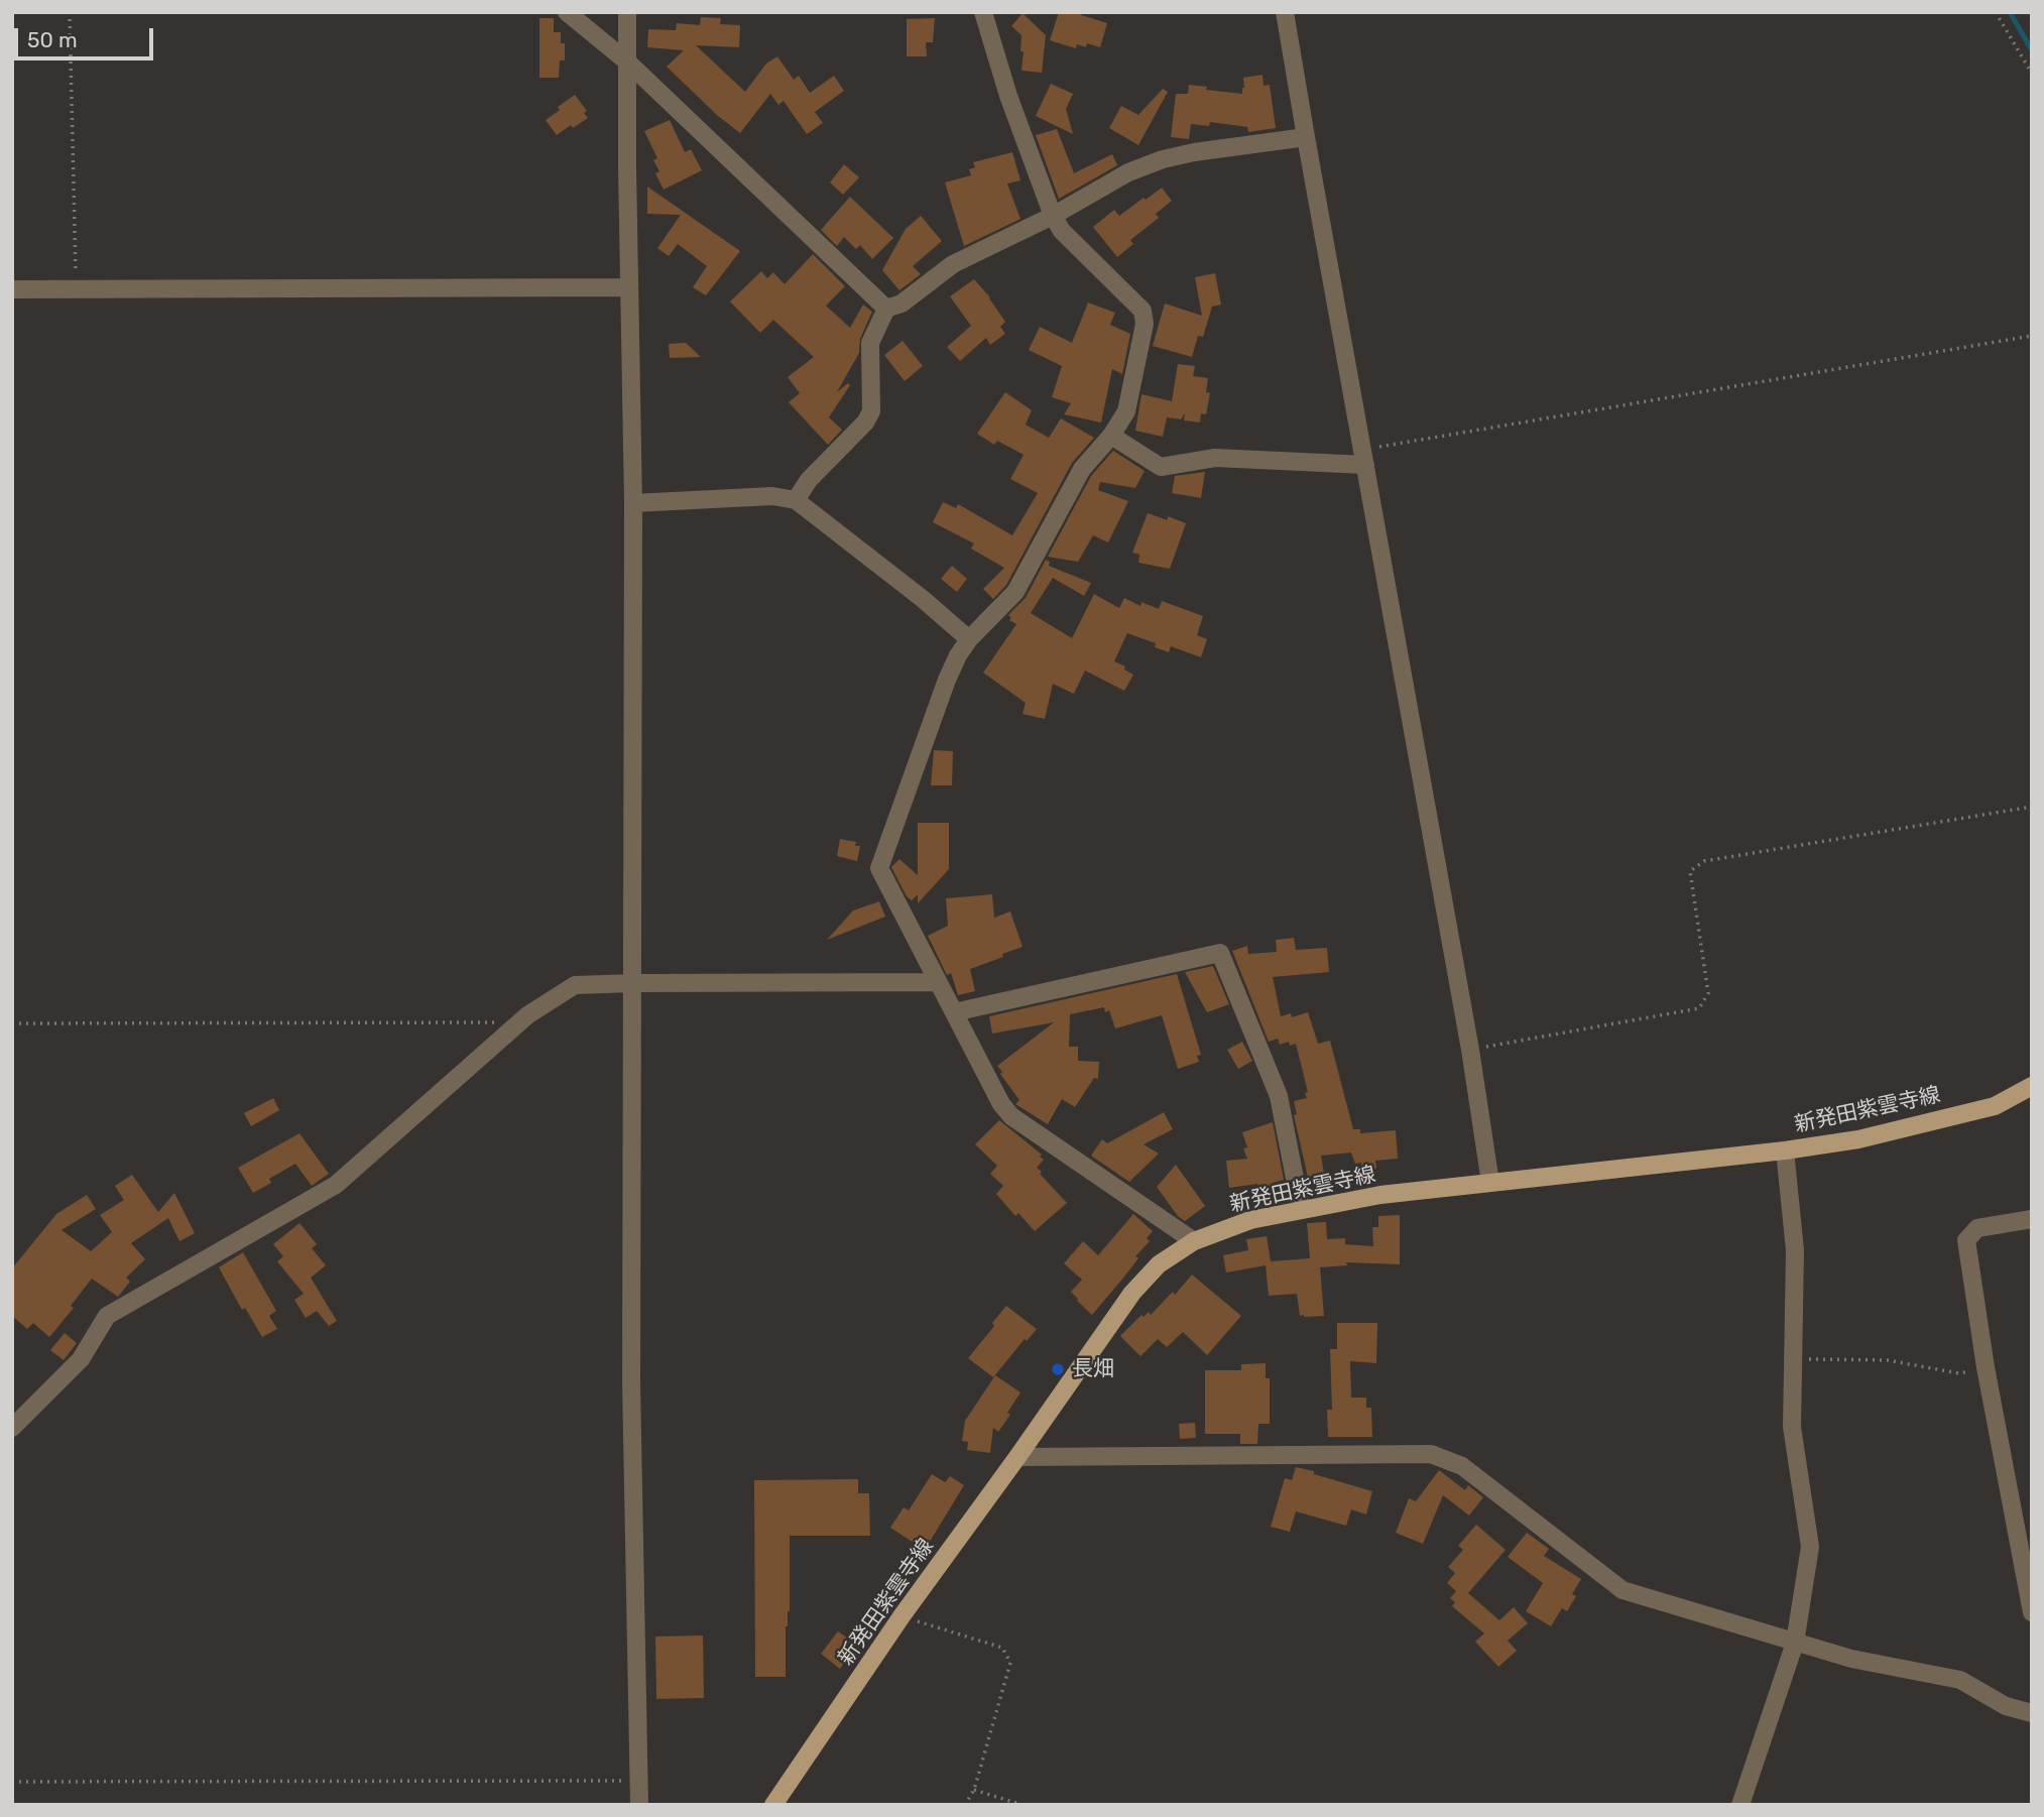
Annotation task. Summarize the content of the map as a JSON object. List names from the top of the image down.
{
  "streets": {
    "main road": ["新発田紫雲寺線"]
  },
  "places": ["長畑"],
  "scale_bar": "50 m"
}
